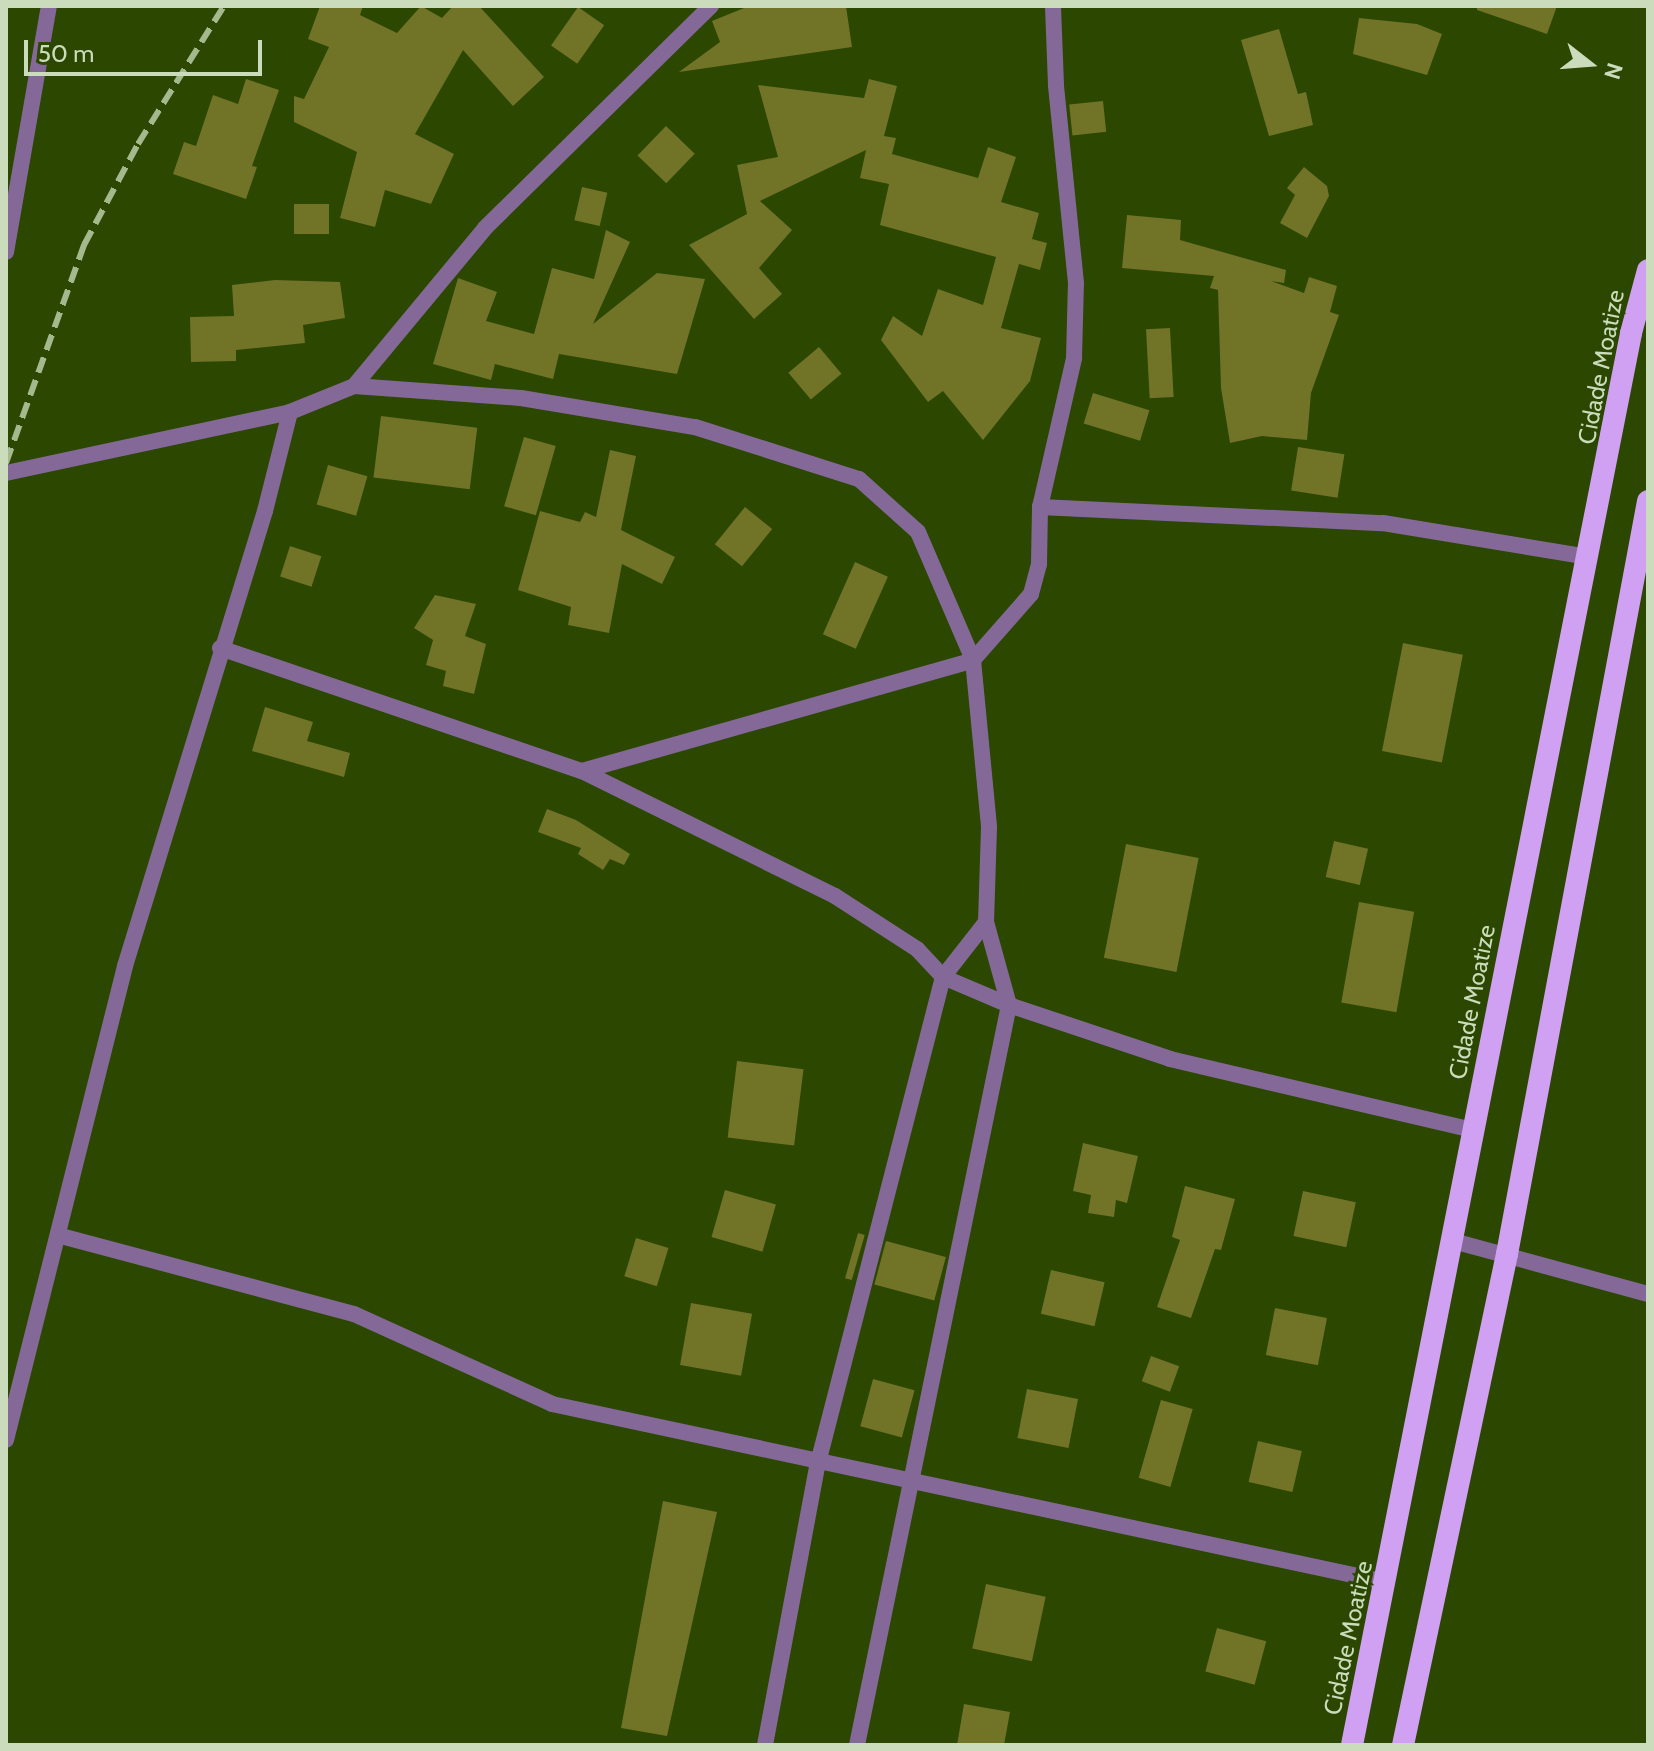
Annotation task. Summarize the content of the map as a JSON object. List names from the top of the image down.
{
  "streets": {
    "highway": ["Cidade Moatize"]
  },
  "scale_bar": "50 m",
  "north": "right"
}
